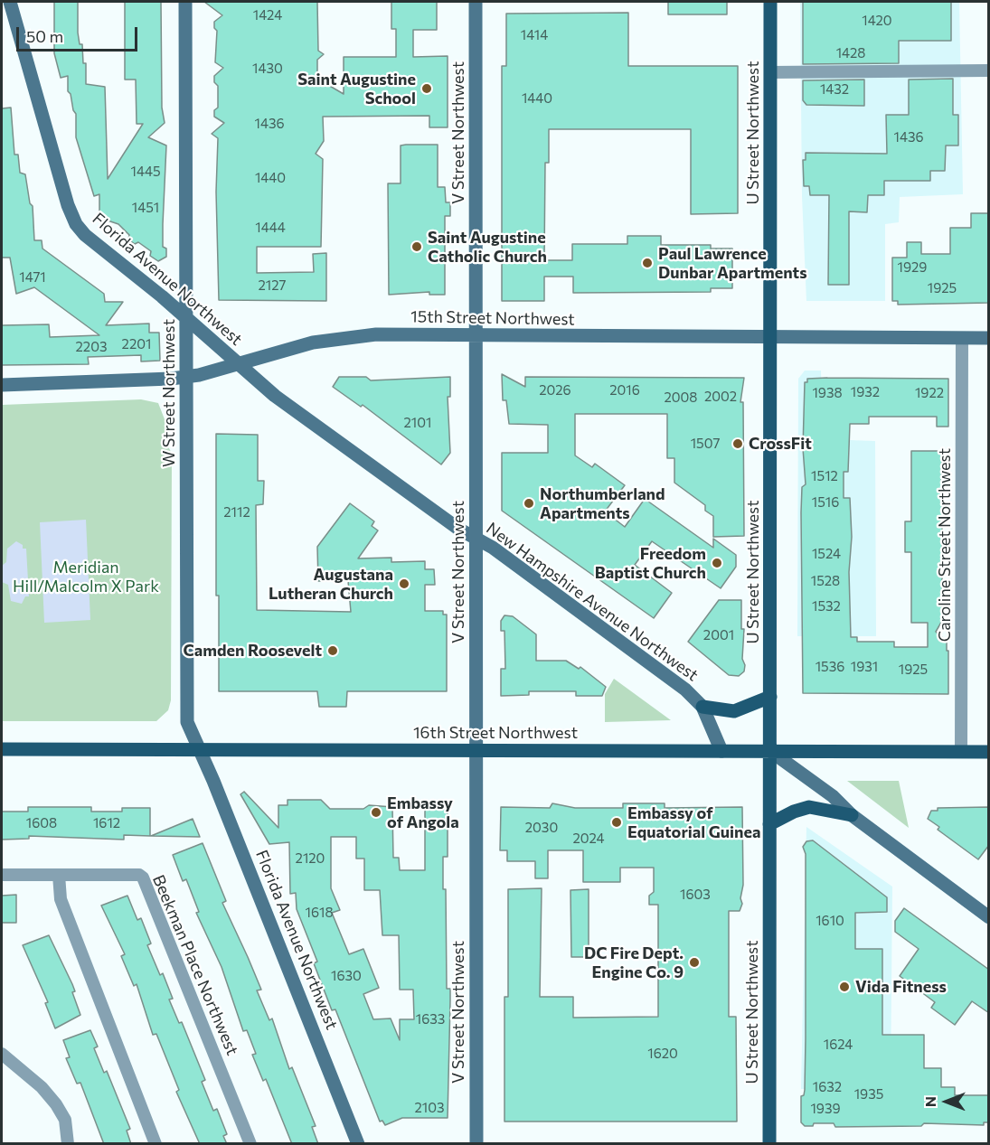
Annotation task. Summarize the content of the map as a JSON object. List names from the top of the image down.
{
  "streets": {
    "main road": ["U Street Northwest", "16th Street Northwest"],
    "street": [
      "V Street Northwest",
      "Florida Avenue Northwest",
      "15th Street Northwest",
      "W Street Northwest",
      "Caroline Street Northwest",
      "New Hampshire Avenue Northwest",
      "Beekman Place Northwest"
    ]
  },
  "crossings": [
    ["V Street Northwest", "15th Street Northwest"],
    ["V Street Northwest", "New Hampshire Avenue Northwest"],
    ["V Street Northwest", "16th Street Northwest"],
    ["U Street Northwest", "15th Street Northwest"],
    ["U Street Northwest", "16th Street Northwest"],
    ["Florida Avenue Northwest", "15th Street Northwest"],
    ["Florida Avenue Northwest", "W Street Northwest"],
    ["Florida Avenue Northwest", "New Hampshire Avenue Northwest"],
    ["Florida Avenue Northwest", "16th Street Northwest"],
    ["15th Street Northwest", "W Street Northwest"],
    ["15th Street Northwest", "Caroline Street Northwest"],
    ["15th Street Northwest", "New Hampshire Avenue Northwest"],
    ["W Street Northwest", "16th Street Northwest"],
    ["Caroline Street Northwest", "16th Street Northwest"],
    ["New Hampshire Avenue Northwest", "16th Street Northwest"]
  ],
  "parks": ["Meridian Hill/Malcolm X Park"],
  "places": [
    "Saint Augustine School",
    "Saint Augustine Catholic Church",
    "Paul Lawrence Dunbar Apartments",
    "CrossFit",
    "Northumberland Apartments",
    "Freedom Baptist Church",
    "Augustana Lutheran Church",
    "Camden Roosevelt",
    "Embassy of Angola",
    "Embassy of Equatorial Guinea",
    "DC Fire Dept. Engine Co. 9",
    "Vida Fitness"
  ],
  "house_numbers": [
    "1424",
    "1420",
    "1414",
    "1428",
    "1430",
    "1432",
    "1440",
    "1436",
    "1436",
    "1445",
    "1440",
    "1451",
    "1444",
    "1929",
    "1471",
    "2127",
    "1925",
    "2201",
    "2203",
    "2026",
    "2016",
    "1932",
    "1938",
    "1922",
    "2002",
    "2008",
    "2101",
    "1507",
    "1512",
    "1516",
    "2112",
    "1524",
    "1528",
    "1532",
    "2001",
    "1536",
    "1931",
    "1925",
    "1608",
    "1612",
    "2030",
    "2024",
    "2120",
    "1603",
    "1618",
    "1610",
    "1630",
    "1633",
    "1624",
    "1620",
    "1632",
    "1935",
    "2103",
    "1939"
  ],
  "scale_bar": "50 m",
  "north": "left"
}
